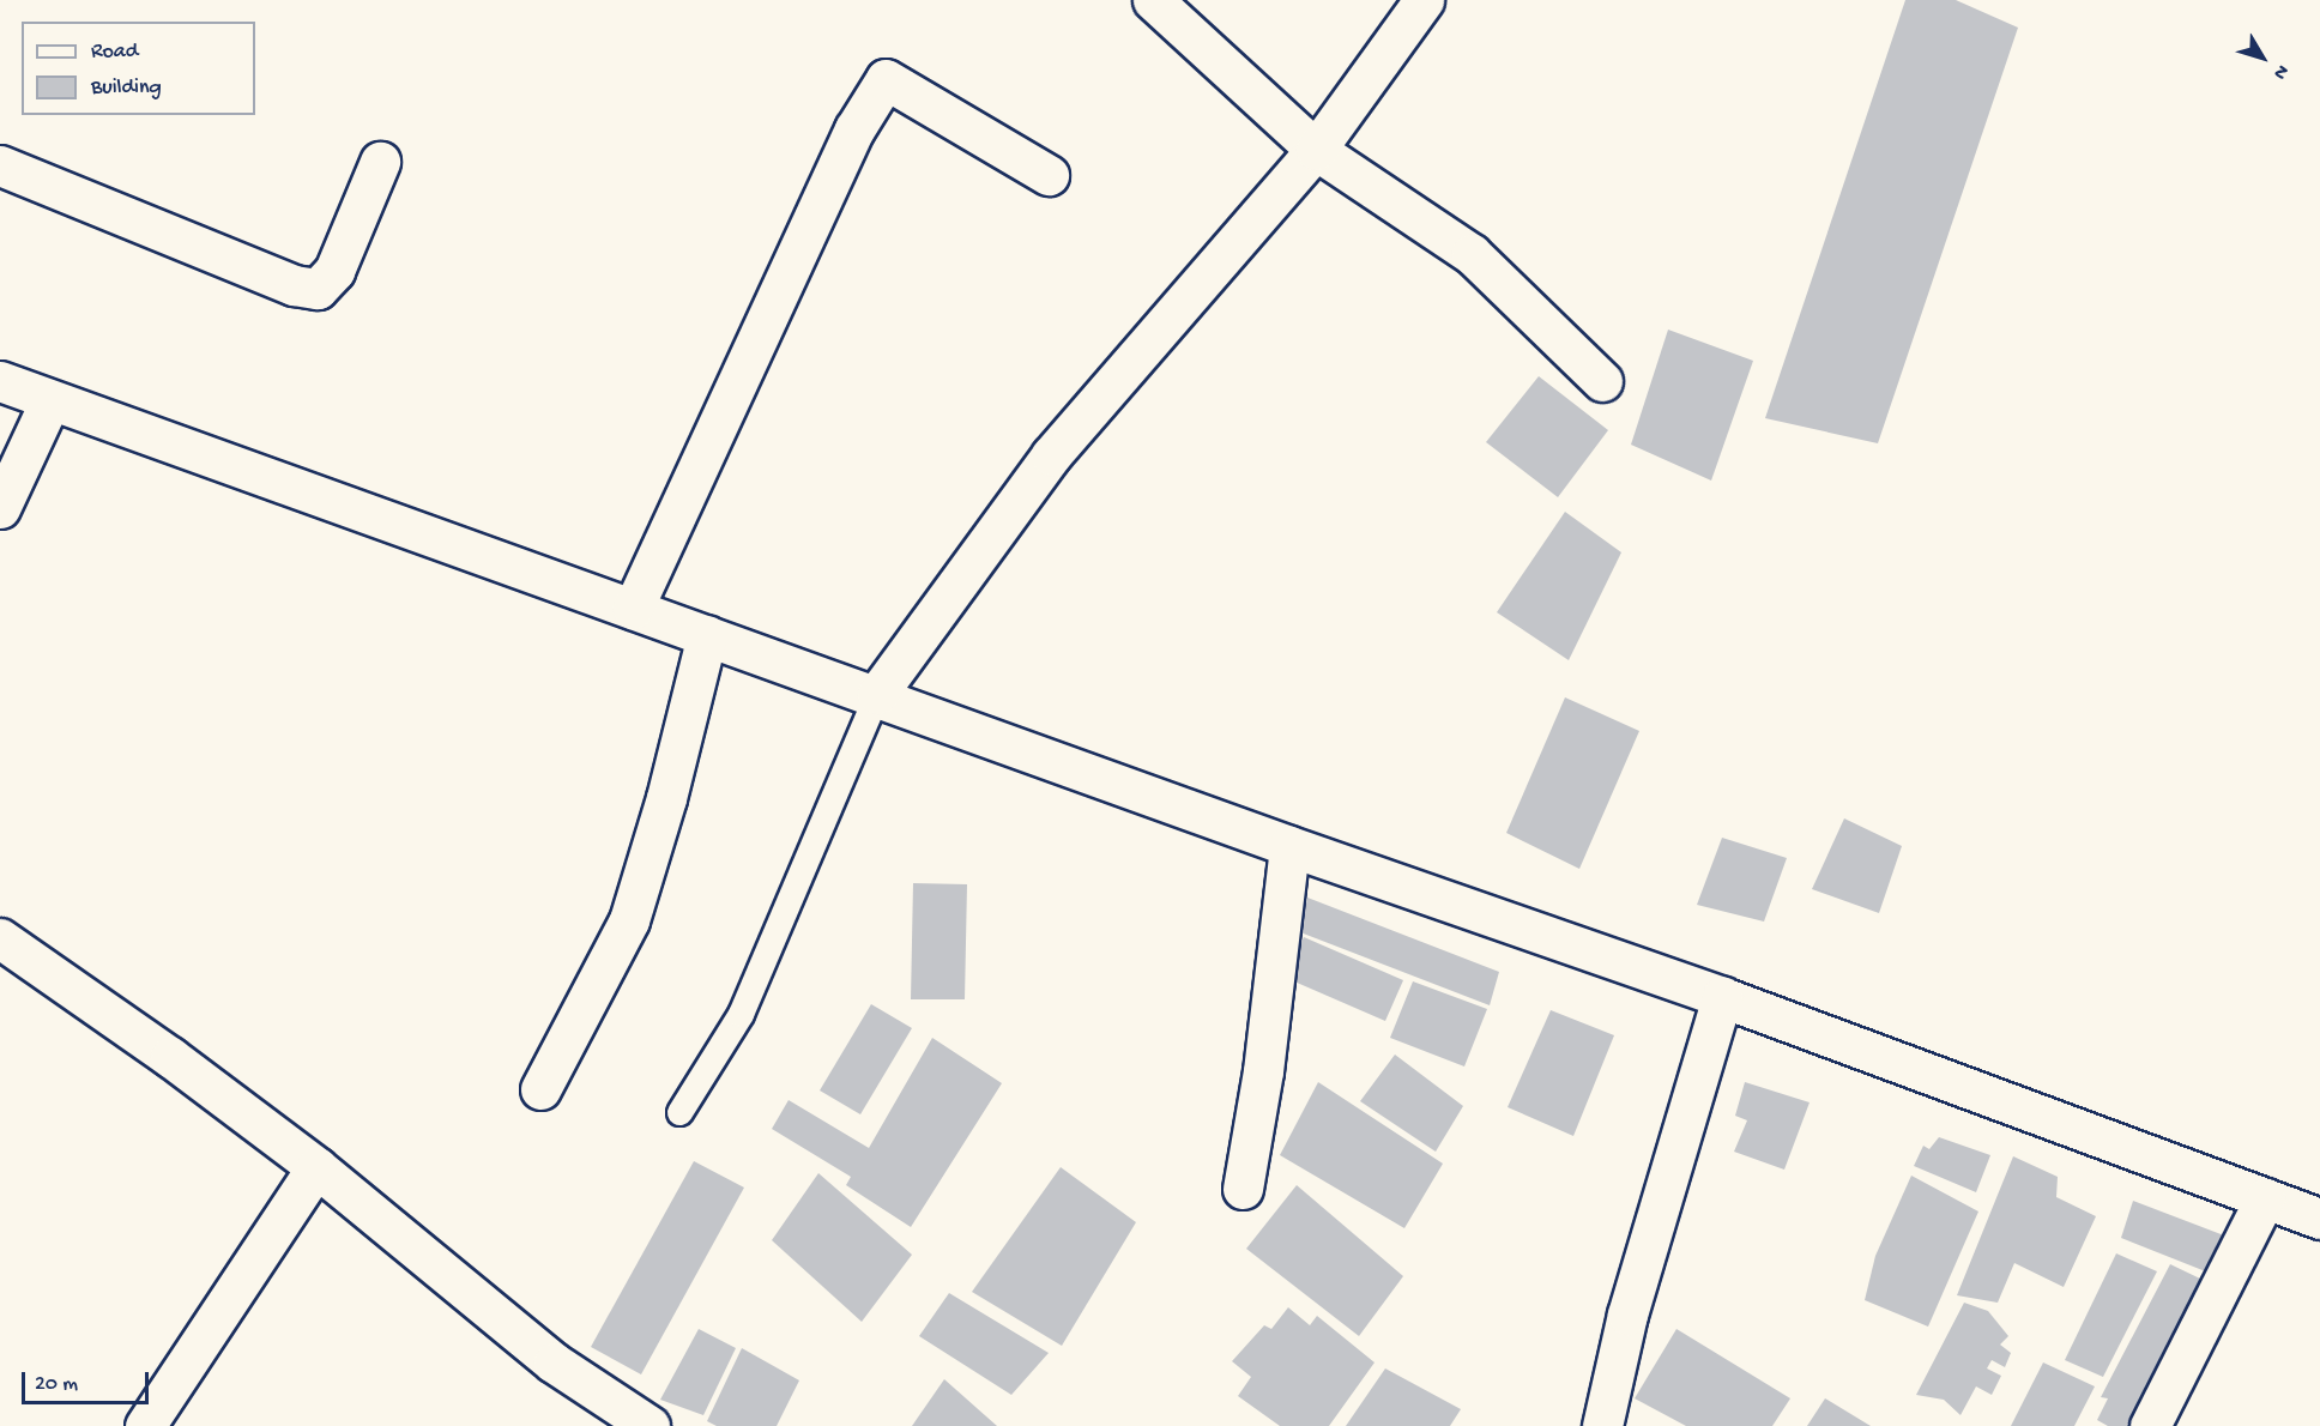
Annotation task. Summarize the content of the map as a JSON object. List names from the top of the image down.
{
  "legend": ["Road", "Building"],
  "scale_bar": "20 m",
  "north": "bottom right"
}
